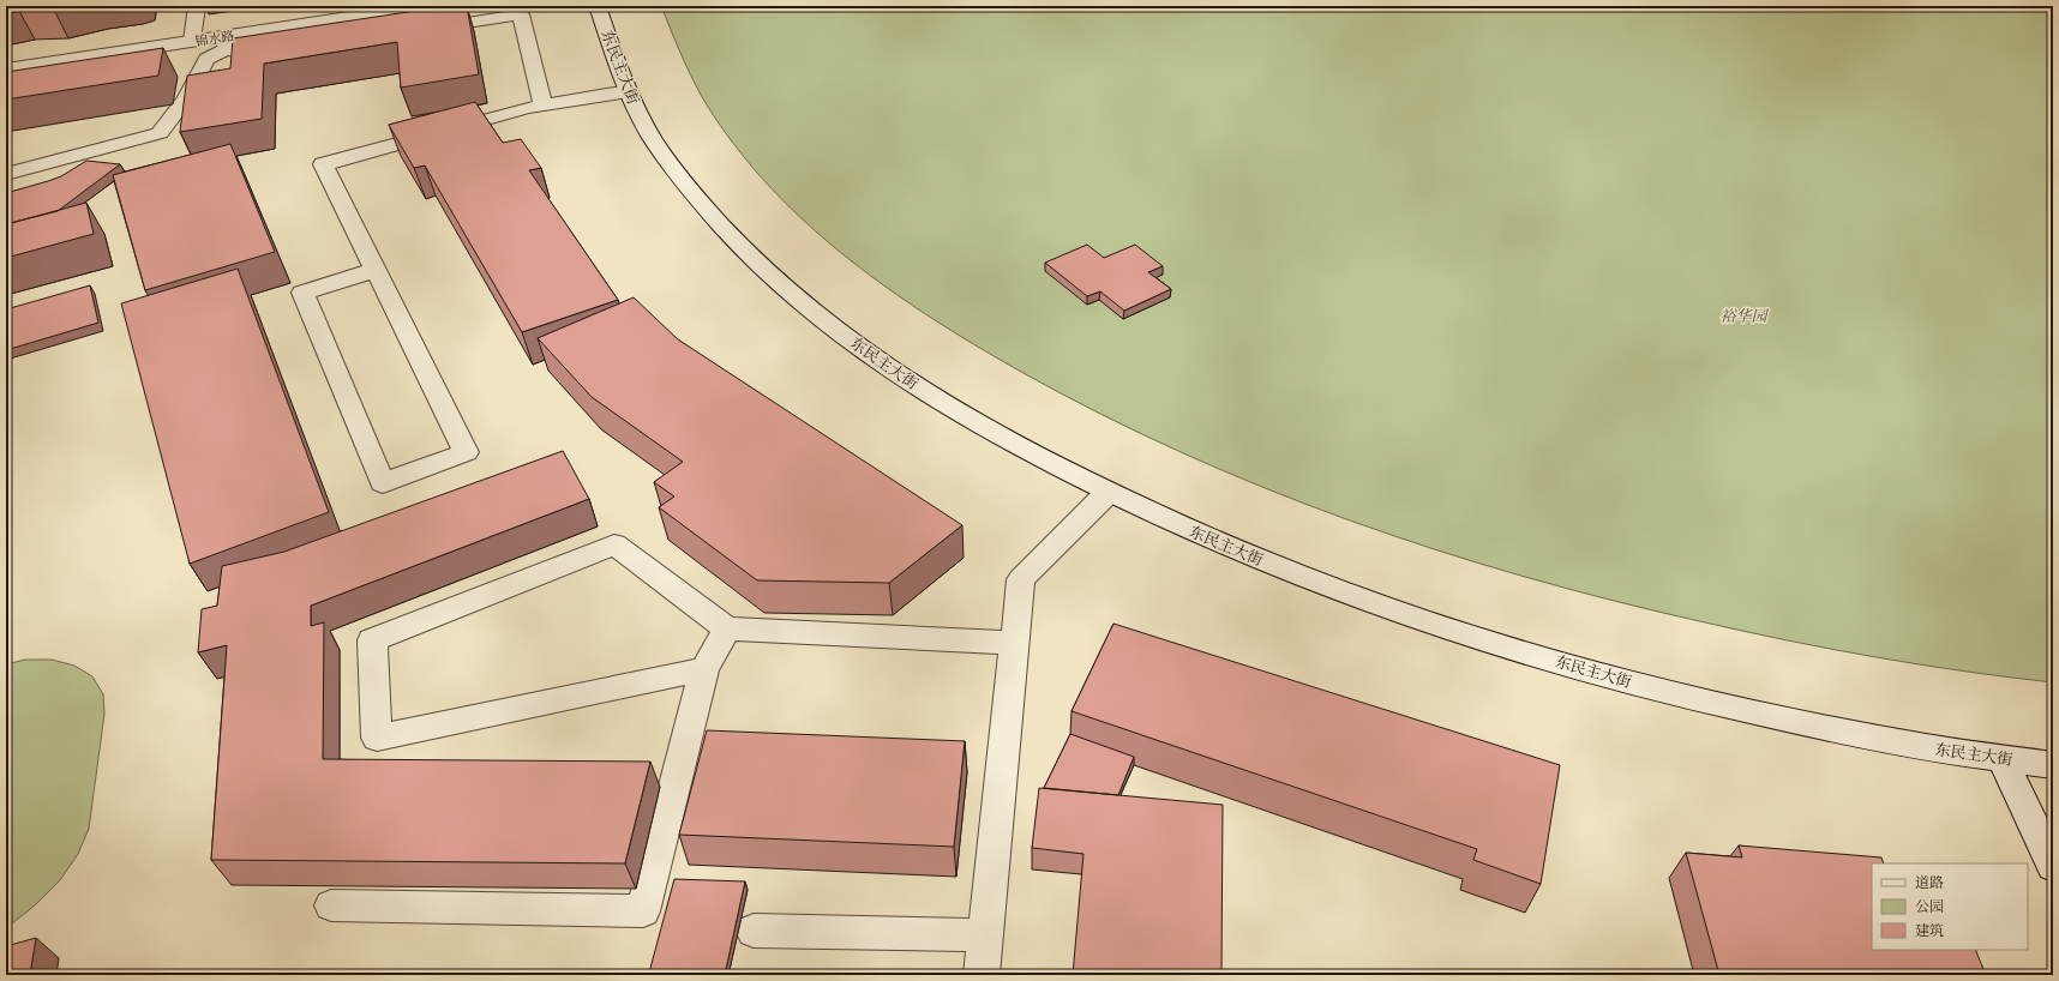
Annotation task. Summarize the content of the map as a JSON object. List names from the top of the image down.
{
  "streets": {
    "main road": ["锦水路", "东民主大街"]
  },
  "parks": ["裕华园"],
  "legend": ["道路", "公园", "建筑"]
}
